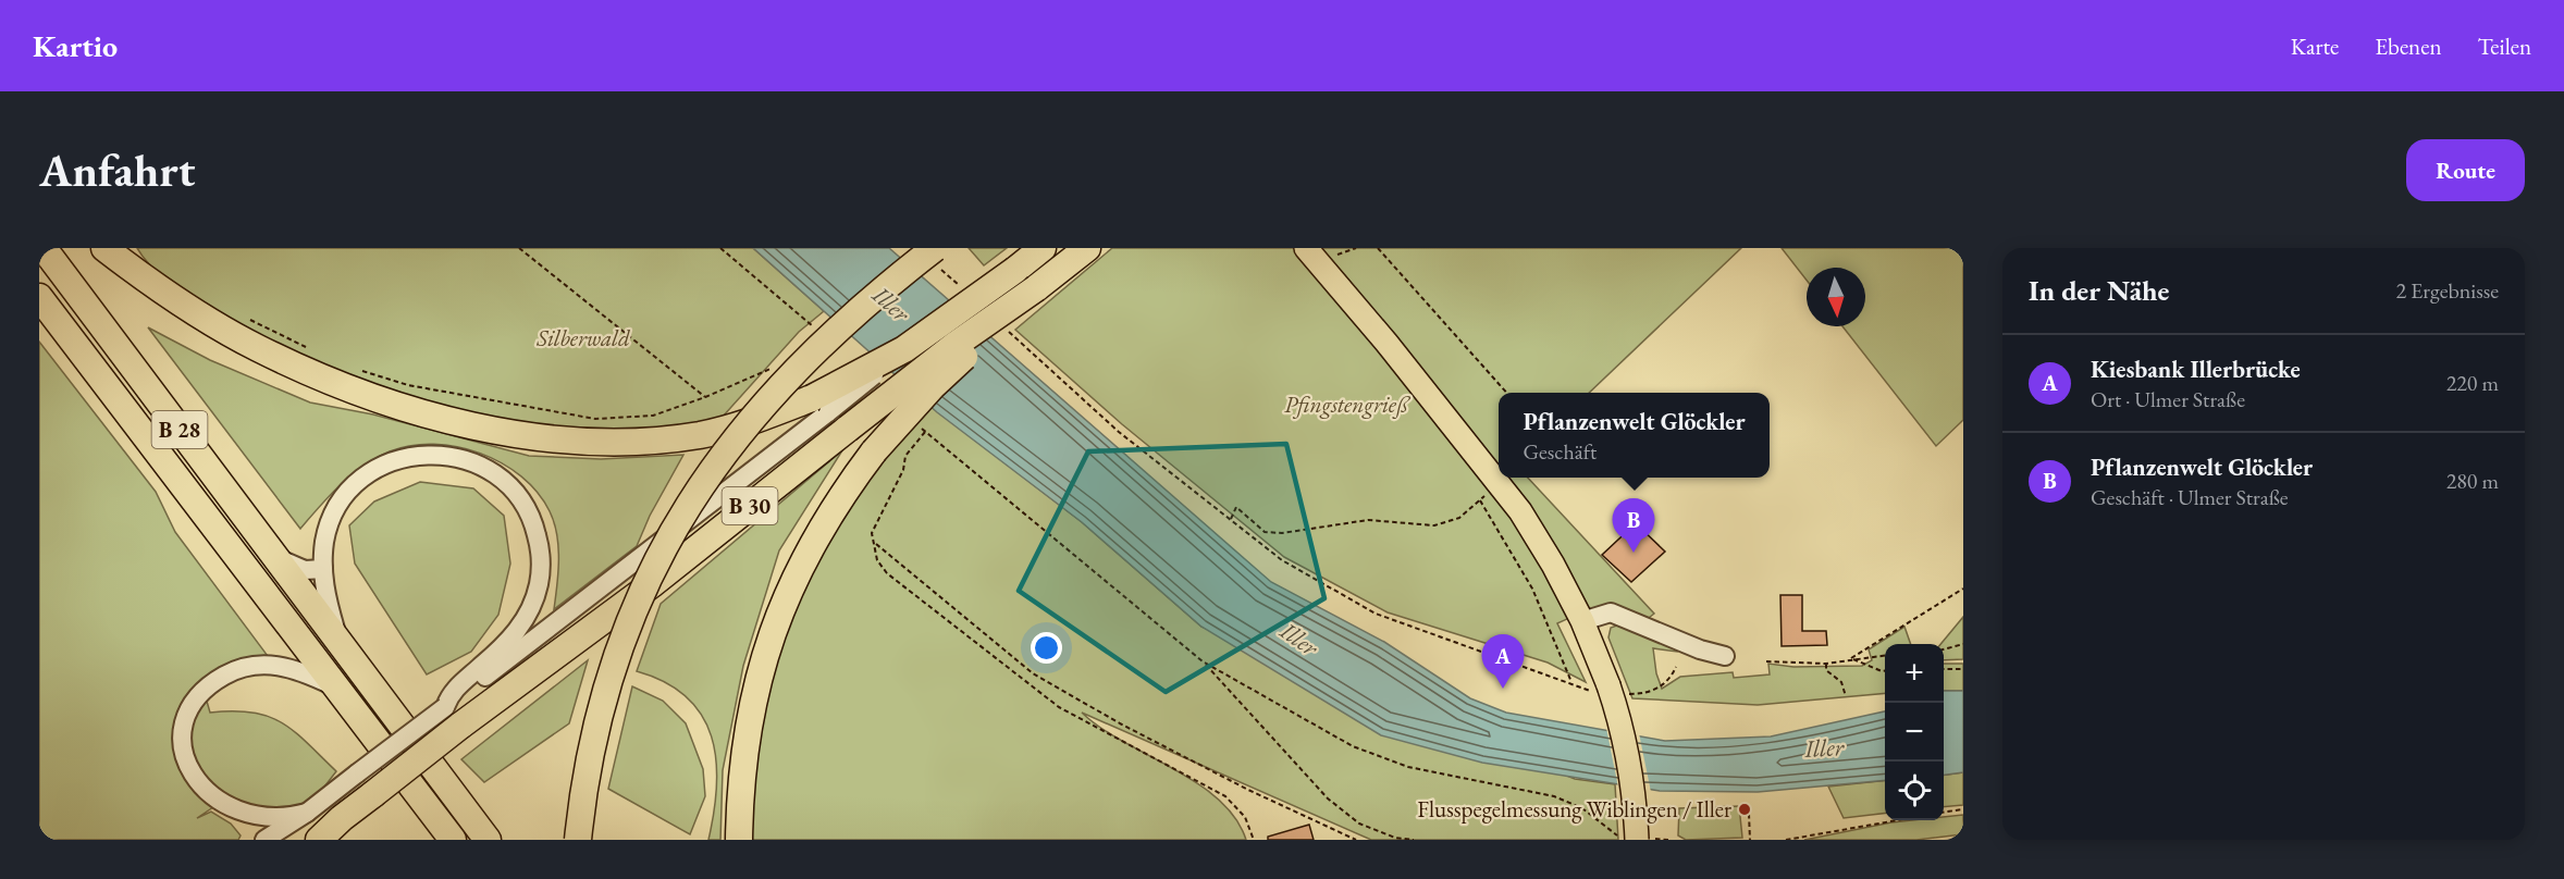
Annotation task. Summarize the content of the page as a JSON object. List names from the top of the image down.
{
  "streets": {
    "highway": ["B 28", "B 30"]
  },
  "water": ["Iller"],
  "parks": ["Silberwald", "Pfingstengrieß"],
  "places": ["Flusspegelmessung Wiblingen / Iller"],
  "north": "bottom",
  "page": {
    "header": "Kartio",
    "nav": ["Karte", "Ebenen", "Teilen"],
    "buttons": "Route",
    "title": "Anfahrt",
    "heading": ["In der Nähe", "2 Ergebnisse"],
    "list": [
      {
        "mark": "A",
        "name": "Kiesbank Illerbrücke",
        "note": "Ort · Ulmer Straße",
        "value": "220 m"
      },
      {
        "mark": "B",
        "name": "Pflanzenwelt Glöckler",
        "note": "Geschäft · Ulmer Straße",
        "value": "280 m"
      }
    ],
    "popup": ["Pflanzenwelt Glöckler", "Geschäft"],
    "pins": ["B", "A"],
    "map_buttons": ["+", "−"]
  }
}
